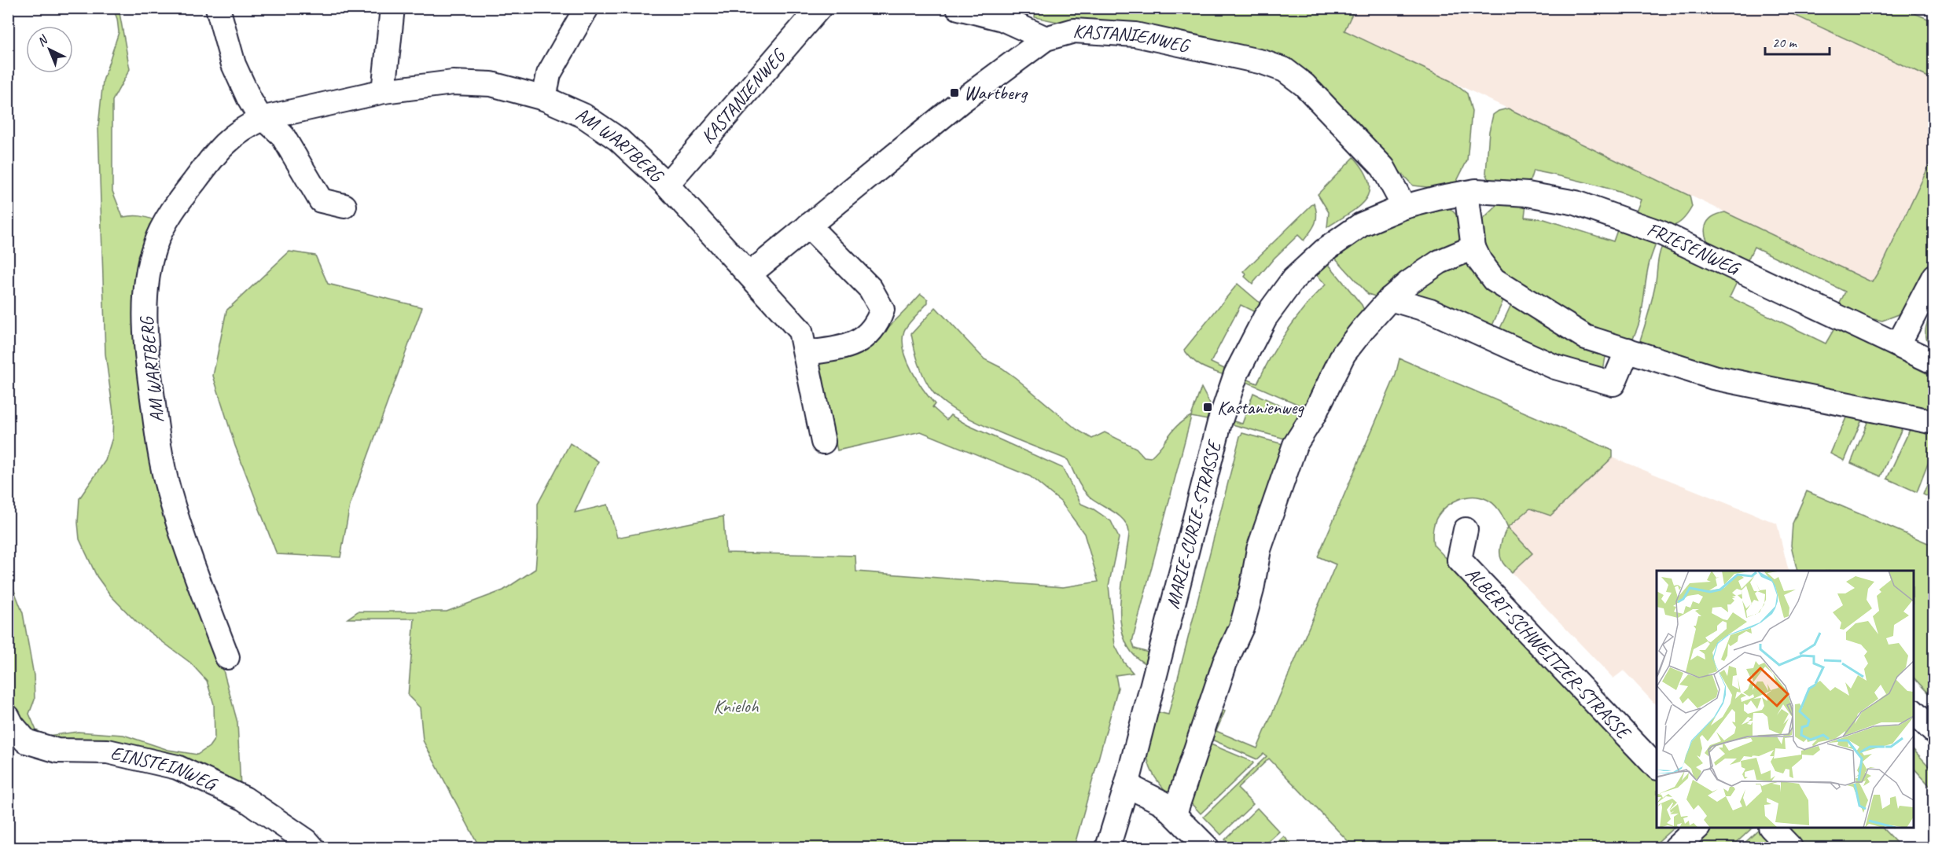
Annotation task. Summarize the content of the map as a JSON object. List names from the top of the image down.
{
  "streets": {
    "street": [
      "KASTANIENWEG",
      "AM WARTBERG",
      "FRIESENWEG",
      "MARIE-CURIE-STRASSE",
      "ALBERT-SCHWEITZER-STRASSE",
      "EINSTEINWEG"
    ]
  },
  "crossings": [
    ["KASTANIENWEG", "AM WARTBERG"],
    ["KASTANIENWEG", "MARIE-CURIE-STRASSE"],
    ["FRIESENWEG", "MARIE-CURIE-STRASSE"]
  ],
  "parks": ["Knieloh"],
  "places": {
    "transit": ["Wartberg", "Kastanienweg"]
  },
  "scale_bar": "20 m",
  "north": "top left"
}
